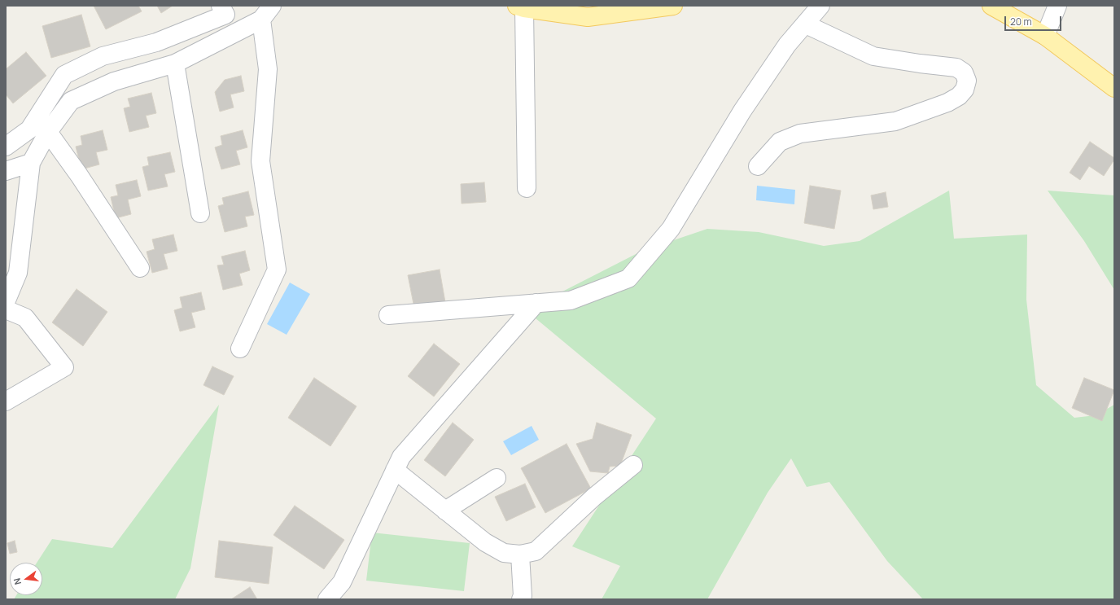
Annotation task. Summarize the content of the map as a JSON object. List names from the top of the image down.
{
  "scale_bar": "20 m",
  "north": "left"
}
